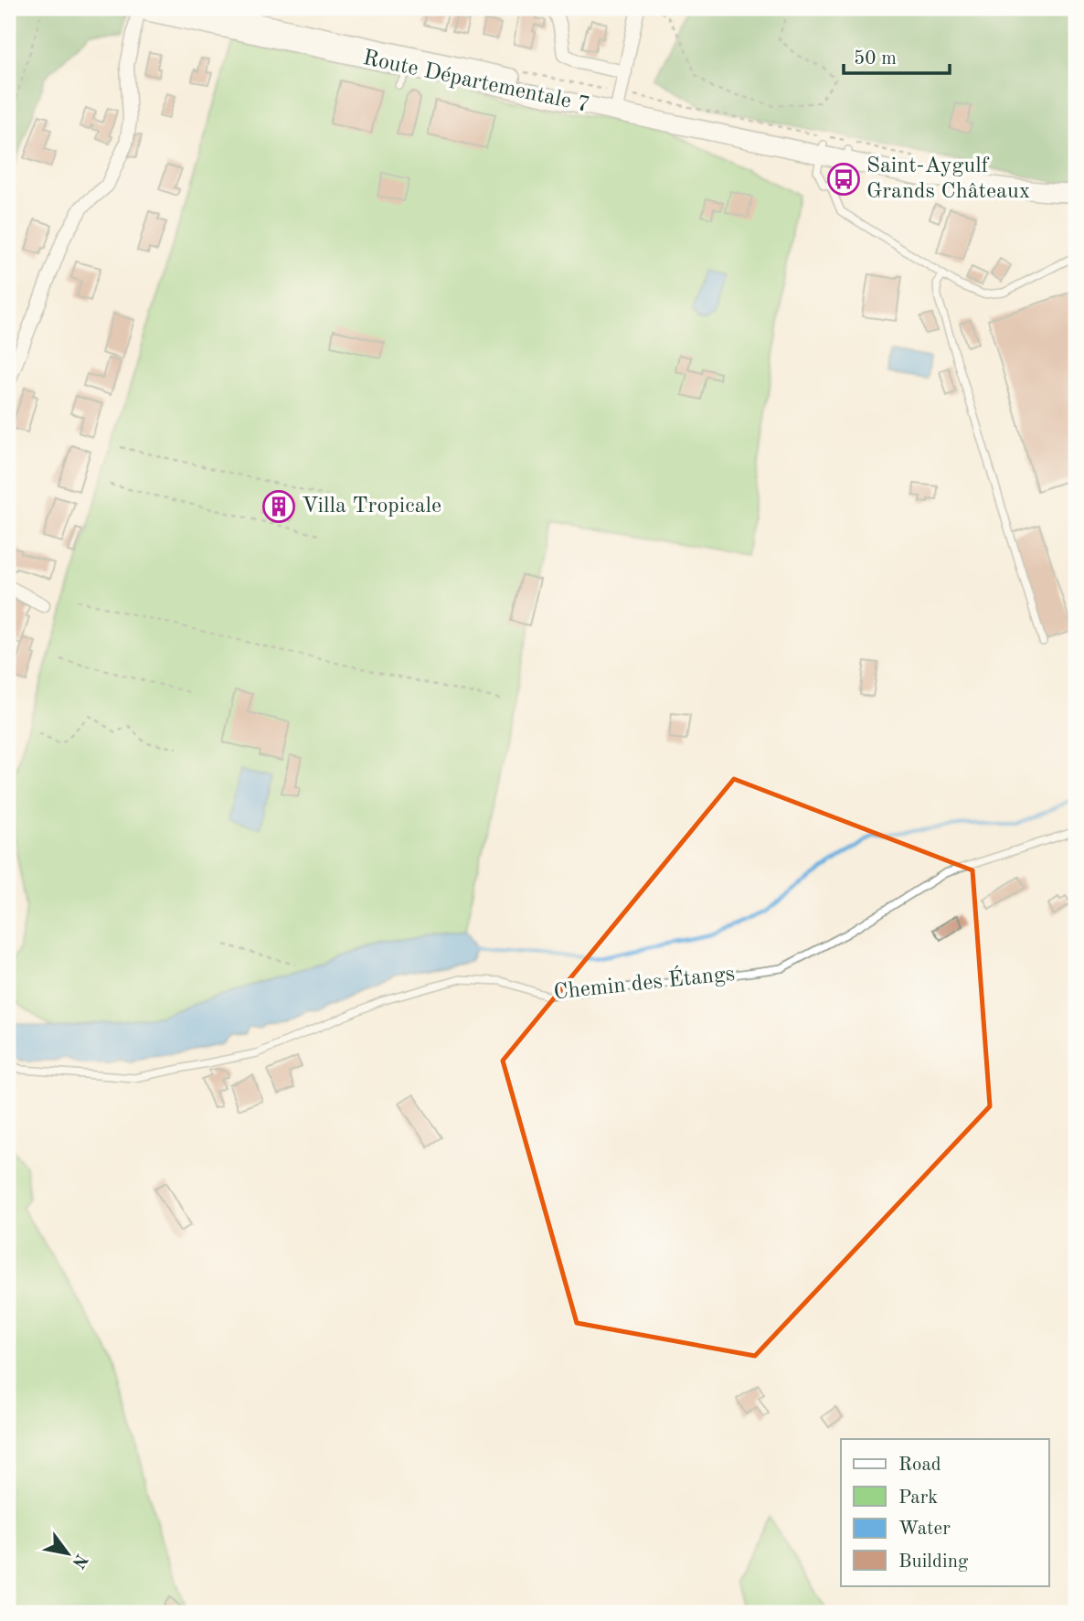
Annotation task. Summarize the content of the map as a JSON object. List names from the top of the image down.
{
  "streets": {
    "main road": ["Route Départementale 7"],
    "lane": ["Chemin des Étangs"]
  },
  "places": {
    "bus stop": ["Saint-Aygulf Grands Châteaux"],
    "building": ["Villa Tropicale"]
  },
  "legend": [
    "Road",
    "Park",
    "Water",
    "Building"
  ],
  "scale_bar": "50 m",
  "north": "bottom right"
}
